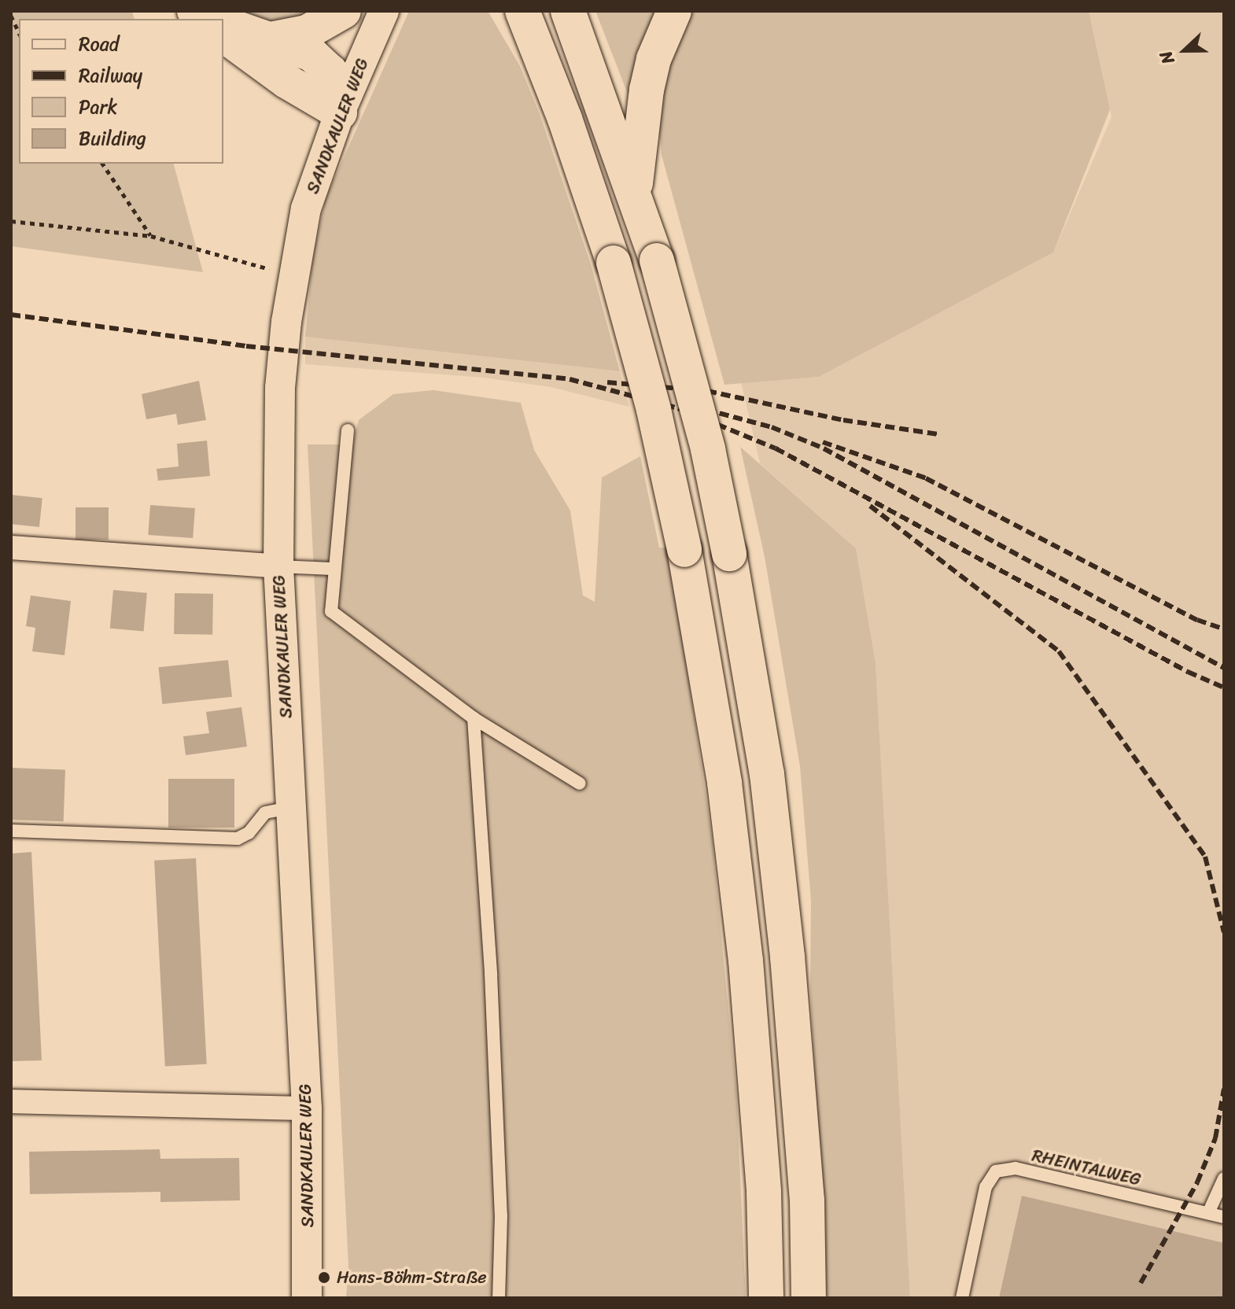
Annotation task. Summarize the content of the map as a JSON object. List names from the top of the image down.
{
  "streets": {
    "street": ["SANDKAULER WEG"],
    "lane": ["RHEINTALWEG"]
  },
  "places": ["Hans-Böhm-Straße"],
  "legend": [
    "Road",
    "Railway",
    "Park",
    "Building"
  ],
  "north": "left"
}
